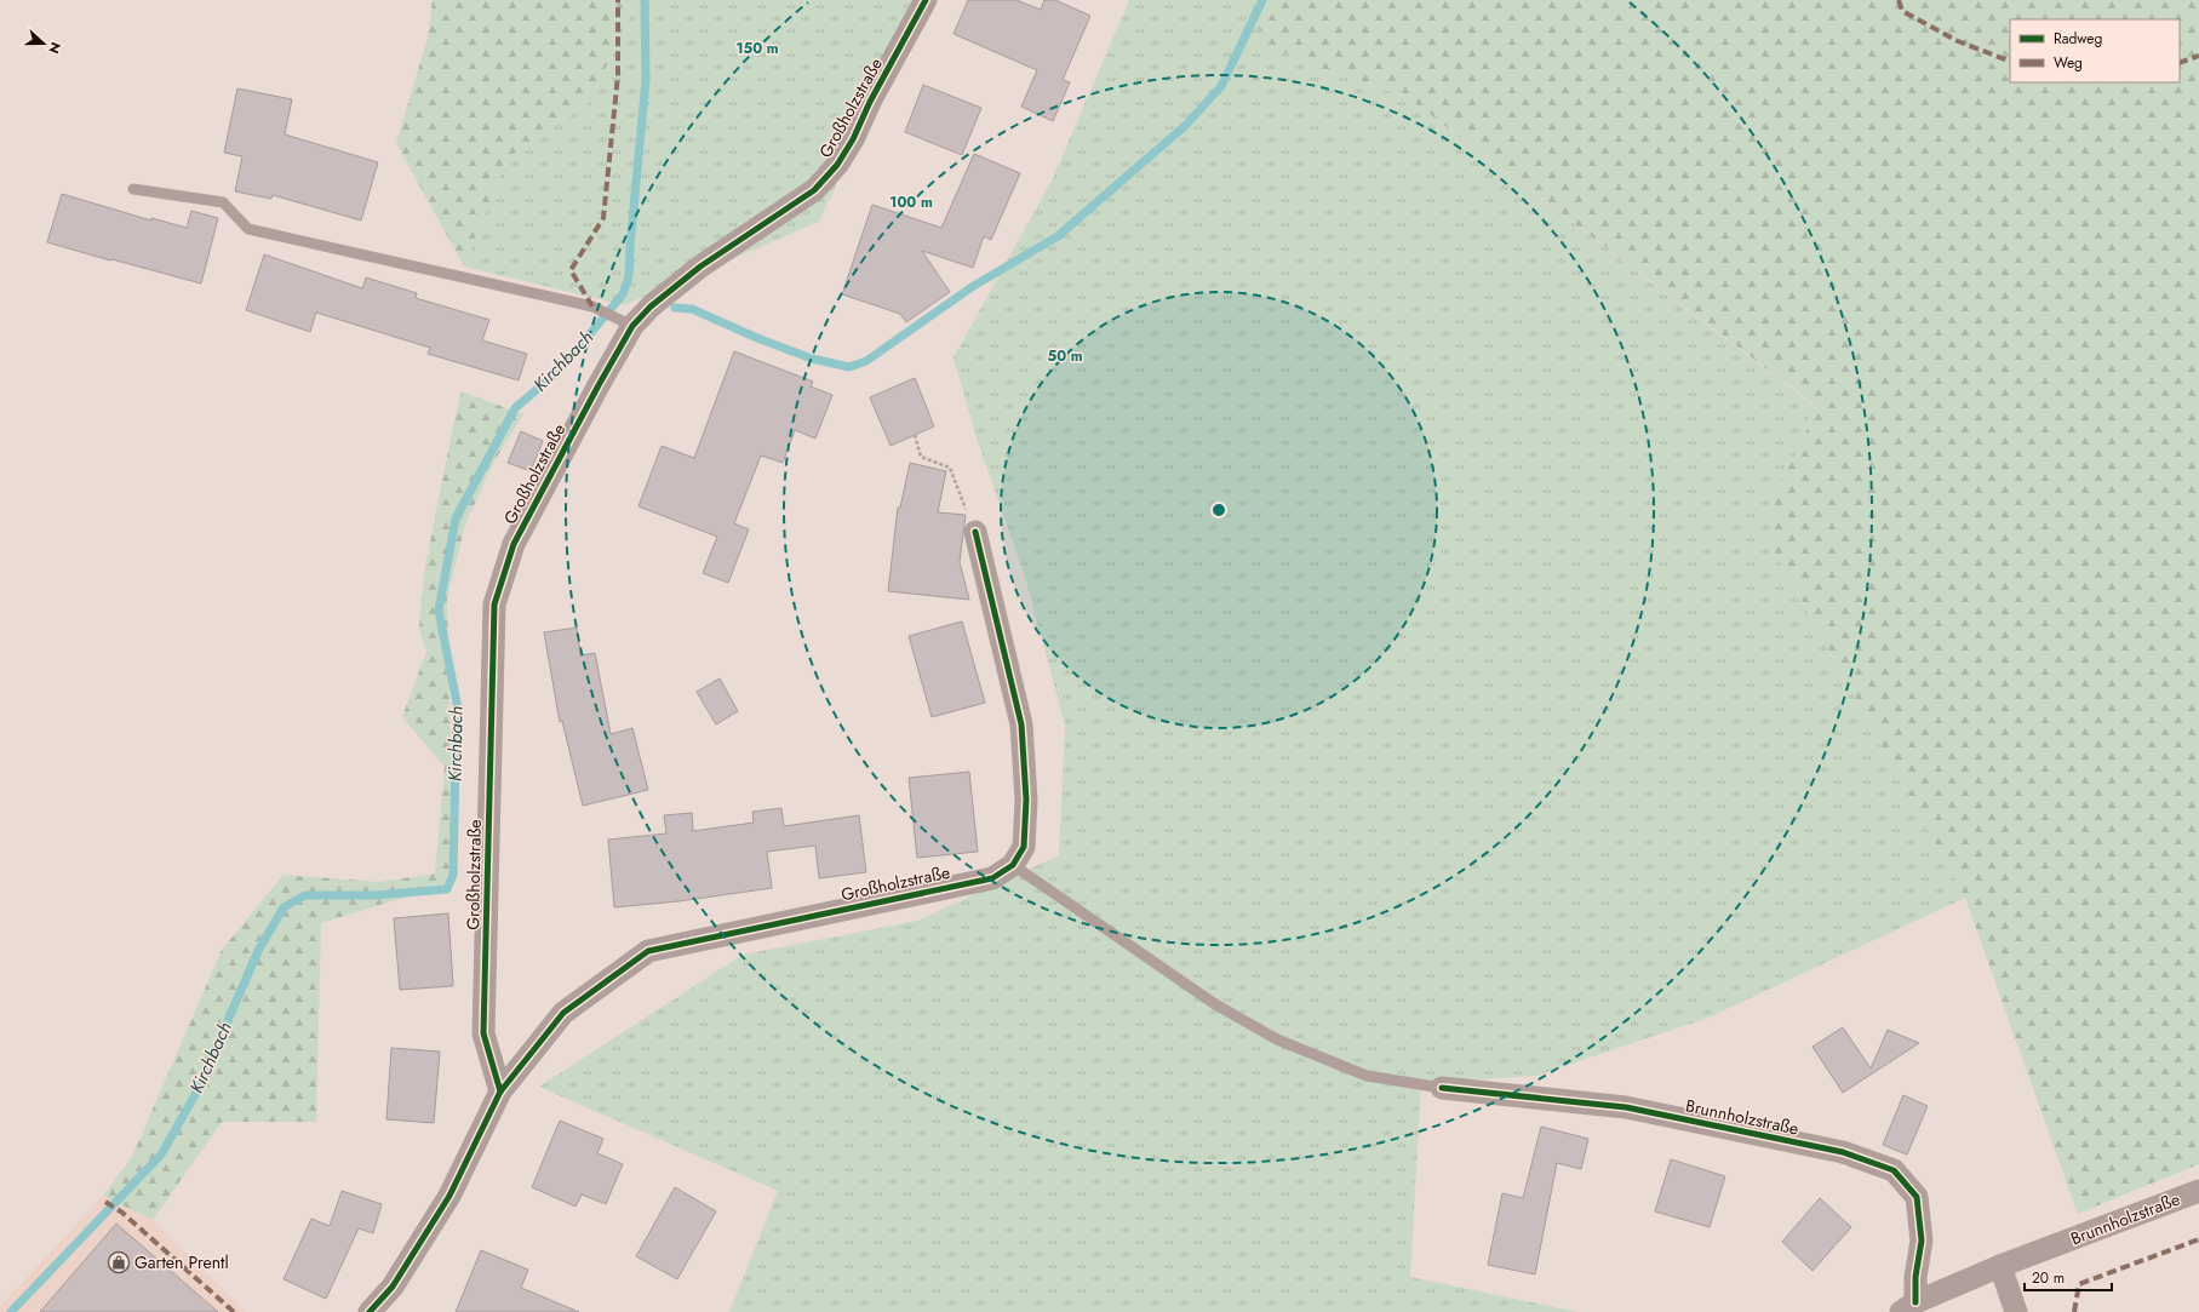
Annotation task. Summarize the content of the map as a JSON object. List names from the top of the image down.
{
  "streets": {
    "street": ["Großholzstraße", "Brunnholzstraße"]
  },
  "water": ["Kirchbach"],
  "places": {
    "shop": ["Garten Prentl"]
  },
  "legend": ["Radweg", "Weg"],
  "scale_bar": "20 m",
  "north": "right",
  "rings": ["150 m", "100 m", "50 m"]
}
